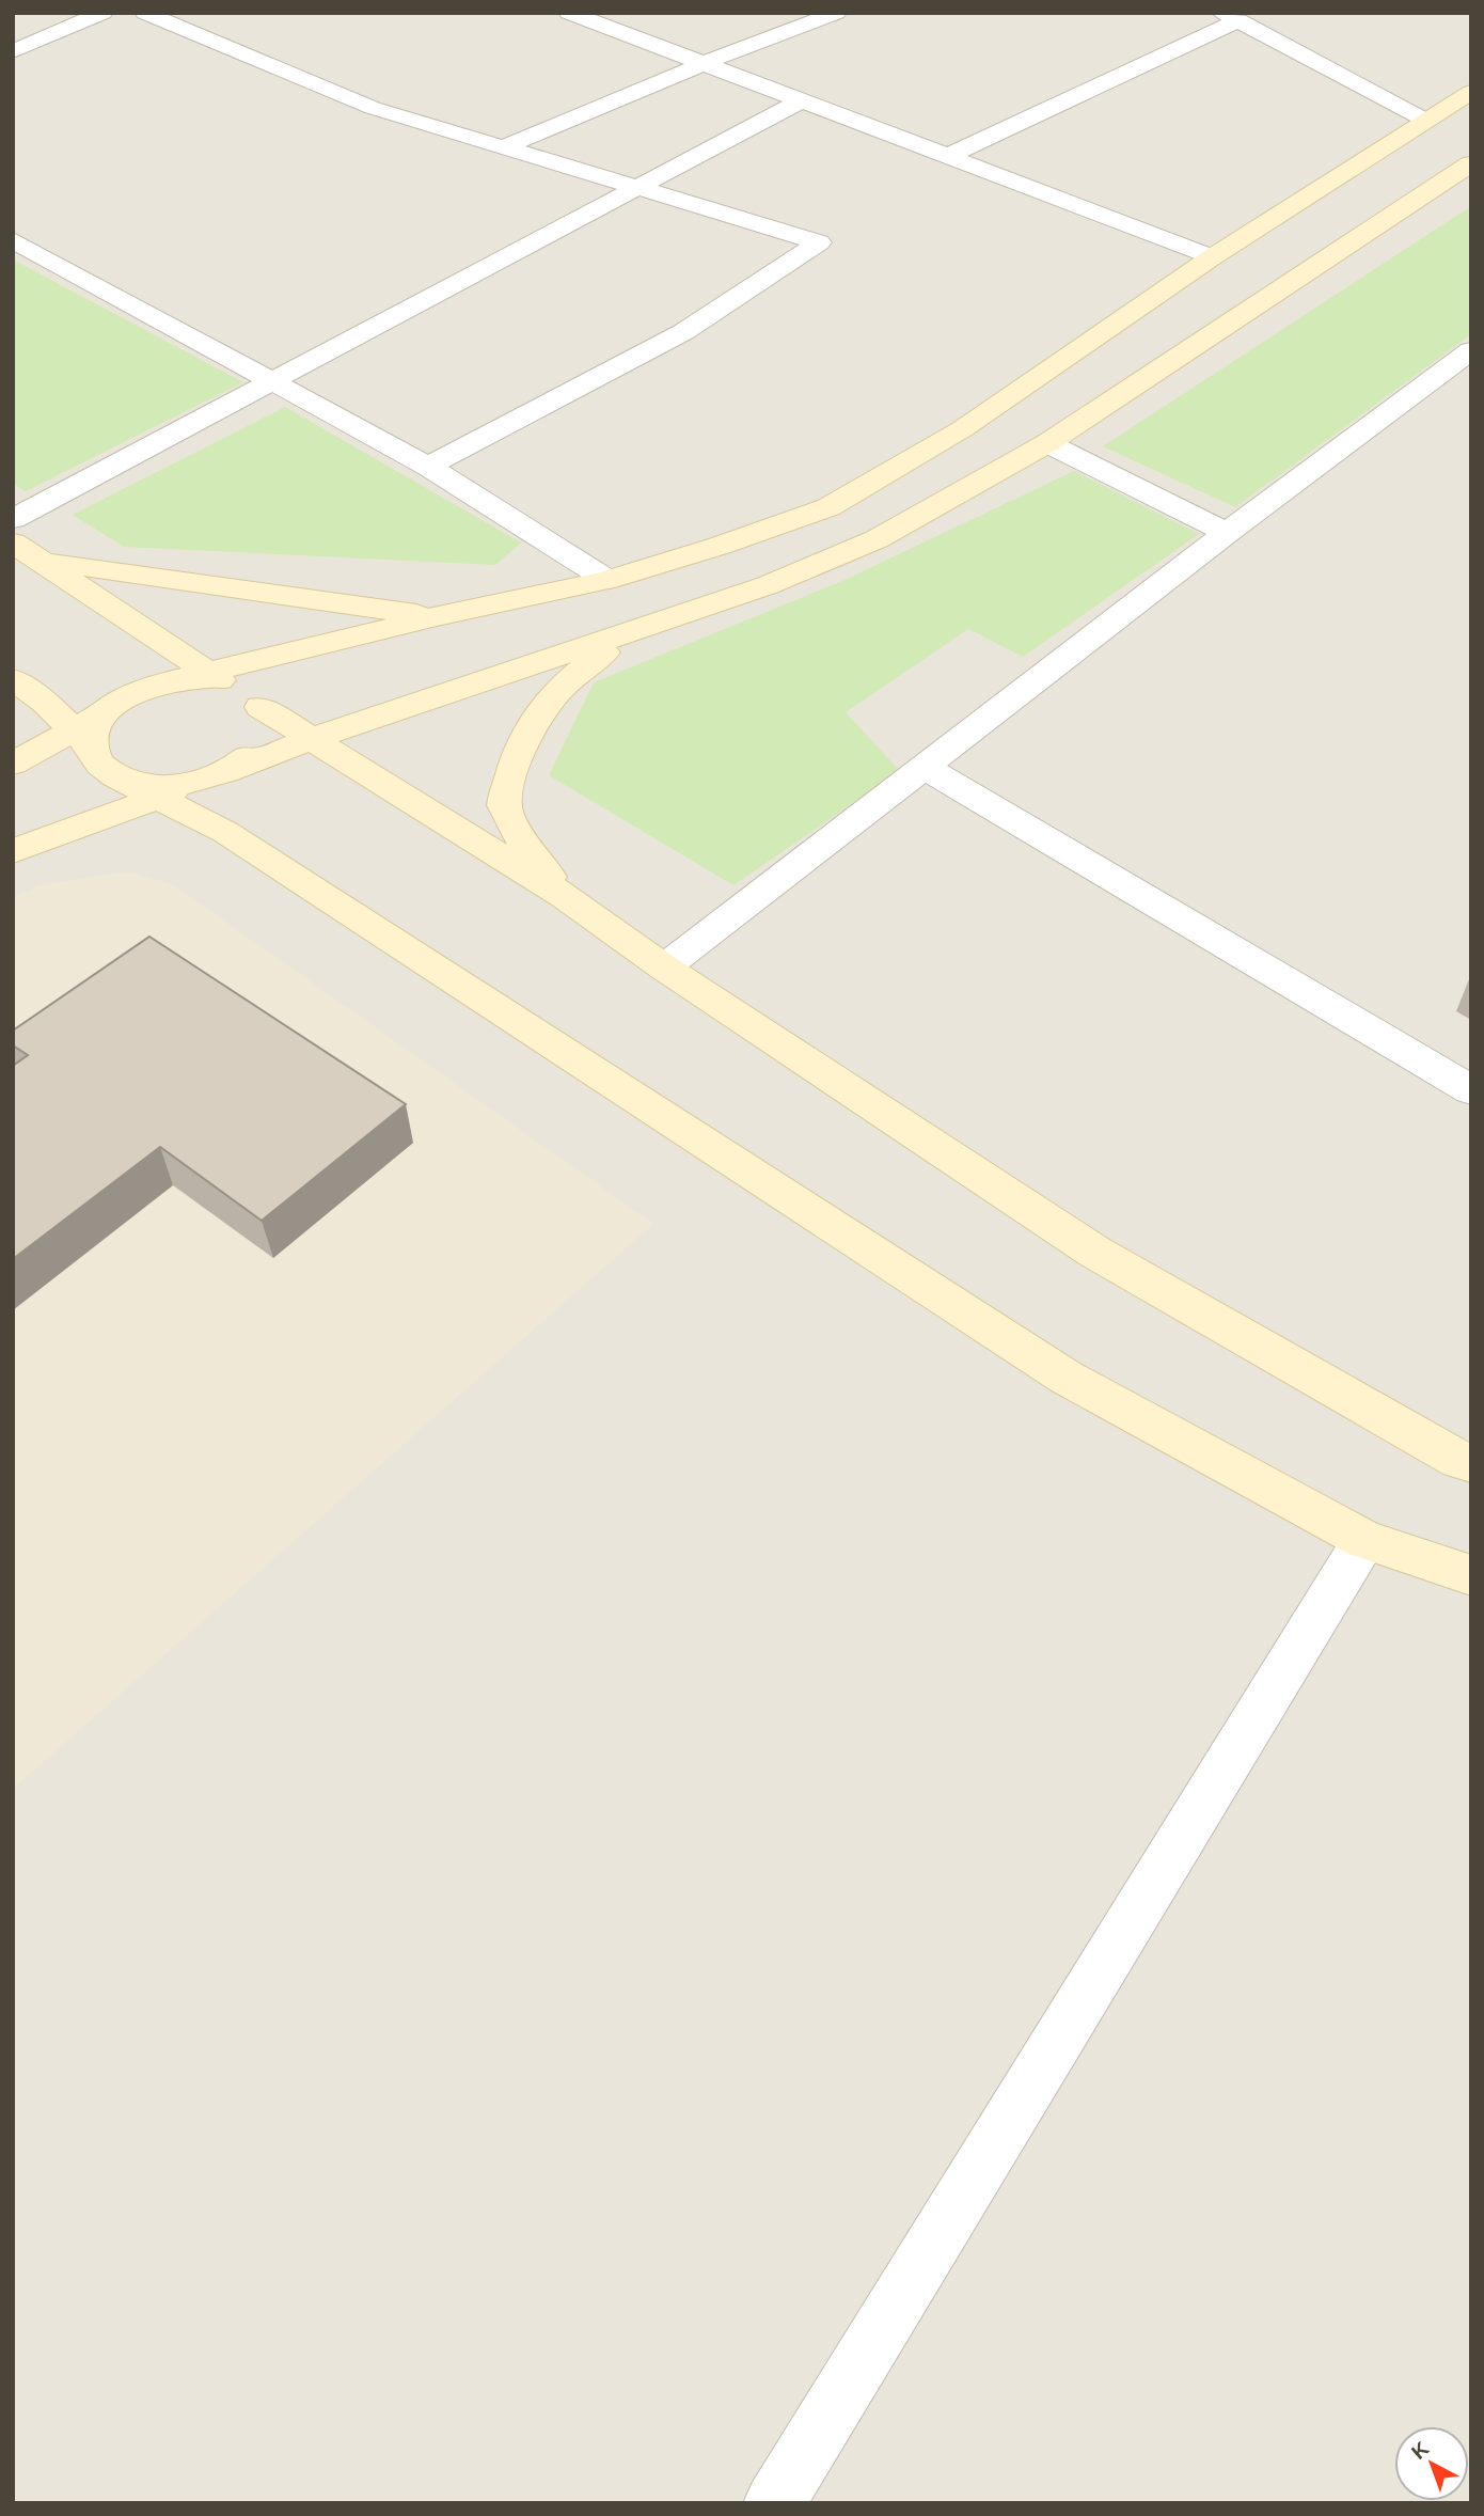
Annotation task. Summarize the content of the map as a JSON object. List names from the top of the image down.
{
  "north": "top left"
}
